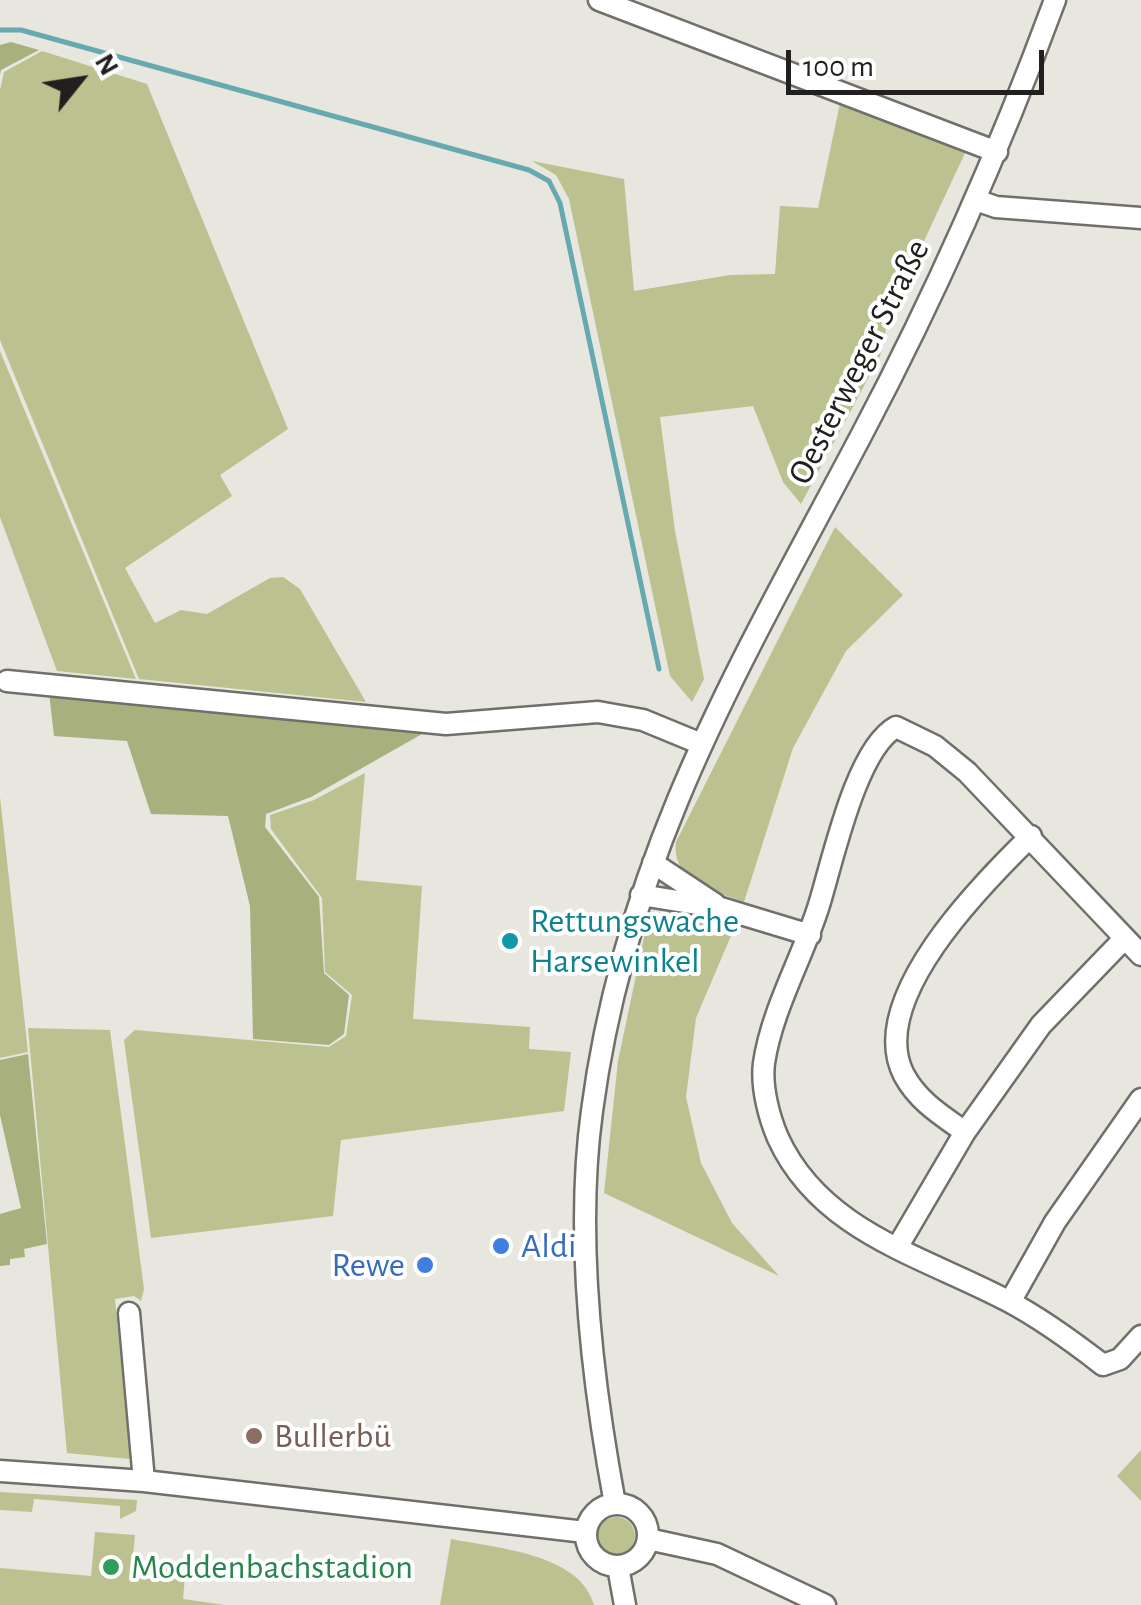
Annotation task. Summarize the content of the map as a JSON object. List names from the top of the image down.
{
  "streets": {
    "street": ["Oesterweger Straße"]
  },
  "places": [
    "Rettungswache Harsewinkel",
    "Aldi",
    "Rewe",
    "Bullerbü",
    "Moddenbachstadion"
  ],
  "scale_bar": "100 m",
  "north": "top right"
}
